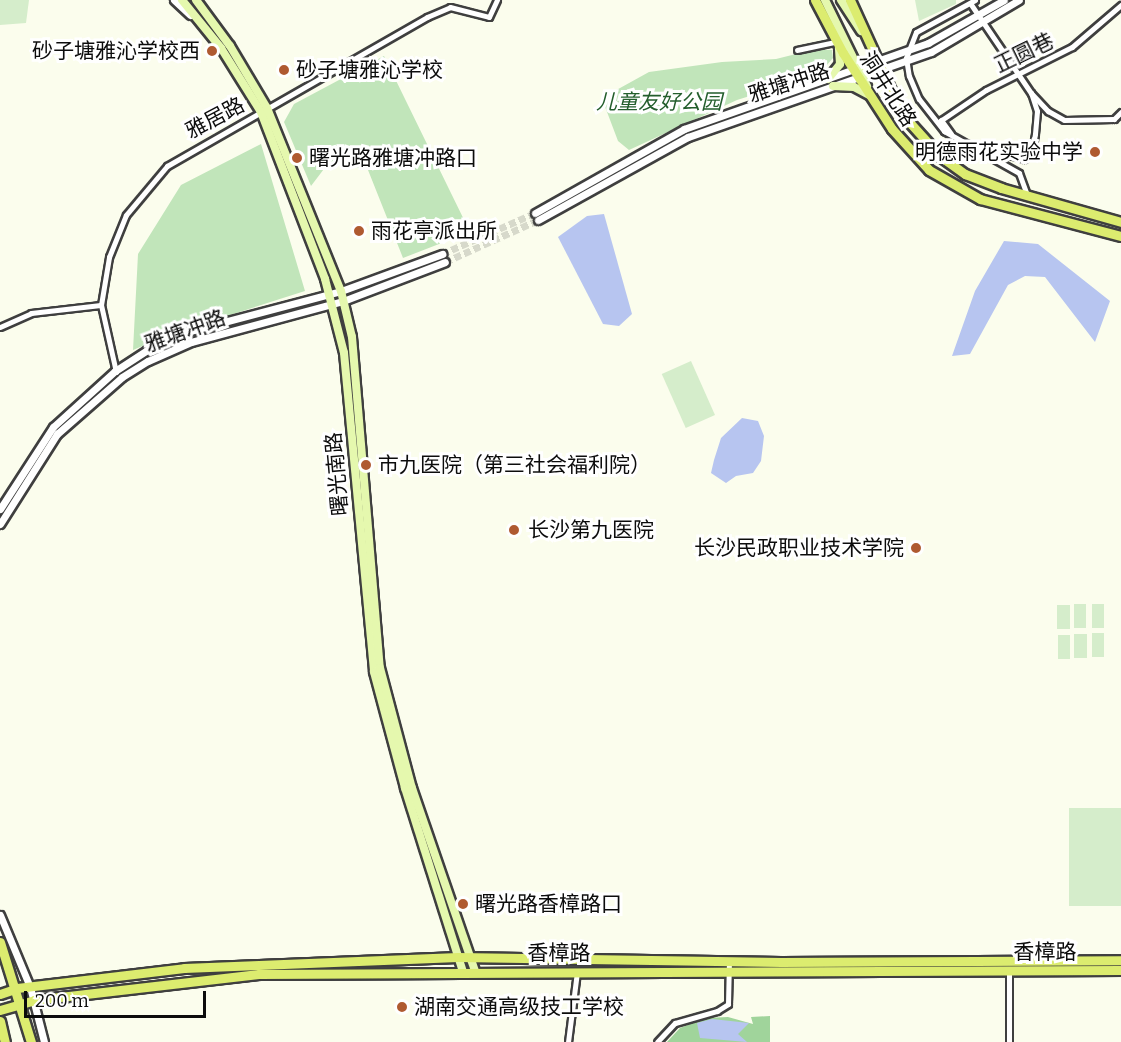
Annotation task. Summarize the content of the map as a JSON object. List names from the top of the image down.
{
  "streets": {
    "main road": ["洞井北路", "曙光南路", "香樟路"],
    "street": ["正圆巷", "雅塘冲路", "雅居路"]
  },
  "crossings": [
    ["雅塘冲路", "洞井北路"],
    ["雅塘冲路", "雅居路"],
    ["雅塘冲路", "曙光南路"],
    ["雅居路", "曙光南路"],
    ["曙光南路", "香樟路"]
  ],
  "parks": ["儿童友好公园"],
  "places": [
    "砂子塘雅沁学校西",
    "砂子塘雅沁学校",
    "明德雨花实验中学",
    "曙光路雅塘冲路口",
    "雨花亭派出所",
    "市九医院（第三社会福利院）",
    "长沙第九医院",
    "长沙民政职业技术学院",
    "曙光路香樟路口",
    "湖南交通高级技工学校"
  ],
  "scale_bar": "200 m"
}
